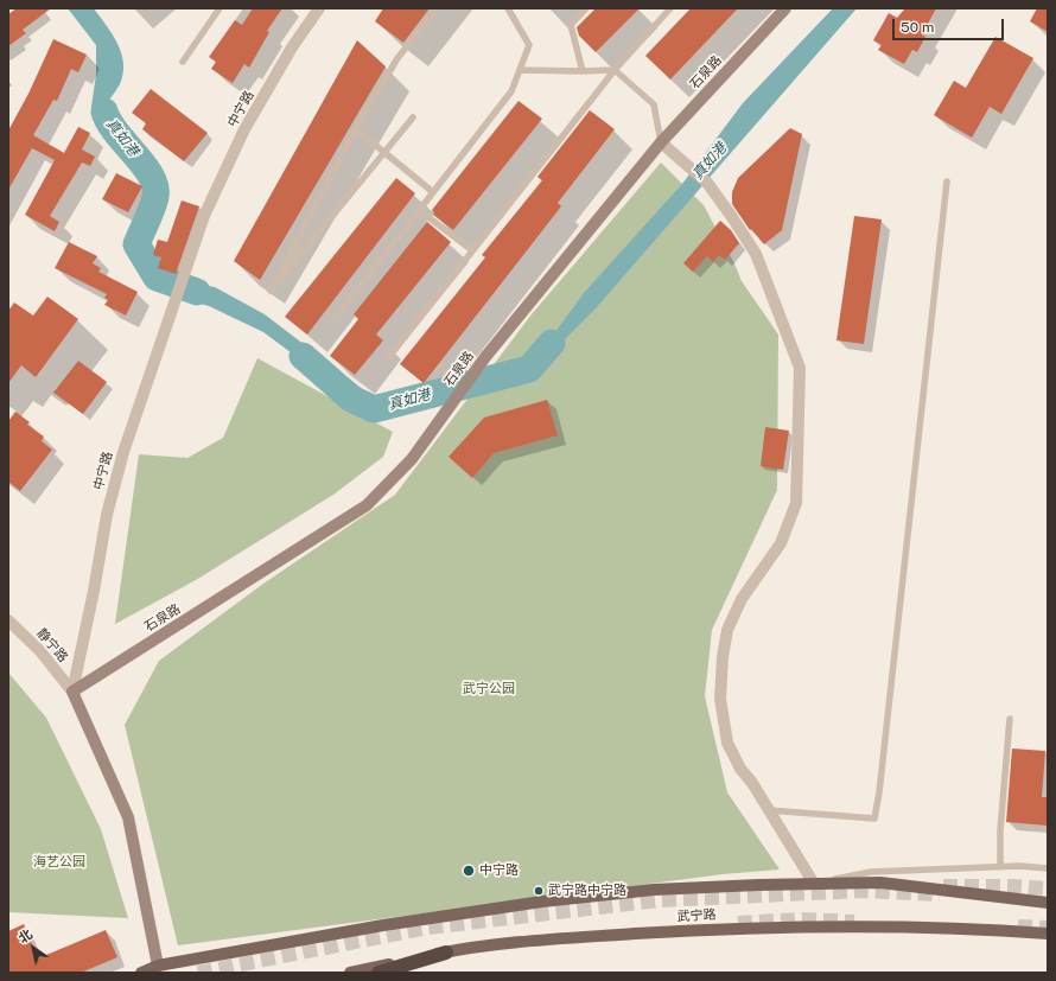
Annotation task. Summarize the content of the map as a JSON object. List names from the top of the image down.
{
  "streets": {
    "main road": ["武宁路"],
    "street": ["石泉路", "中宁路", "静宁路"]
  },
  "crossings": [
    ["石泉路", "中宁路"],
    ["石泉路", "静宁路"],
    ["中宁路", "静宁路"]
  ],
  "water": ["真如港"],
  "parks": ["武宁公园", "海艺公园"],
  "places": ["中宁路", "武宁路中宁路"],
  "scale_bar": "50 m",
  "north": "top left"
}
